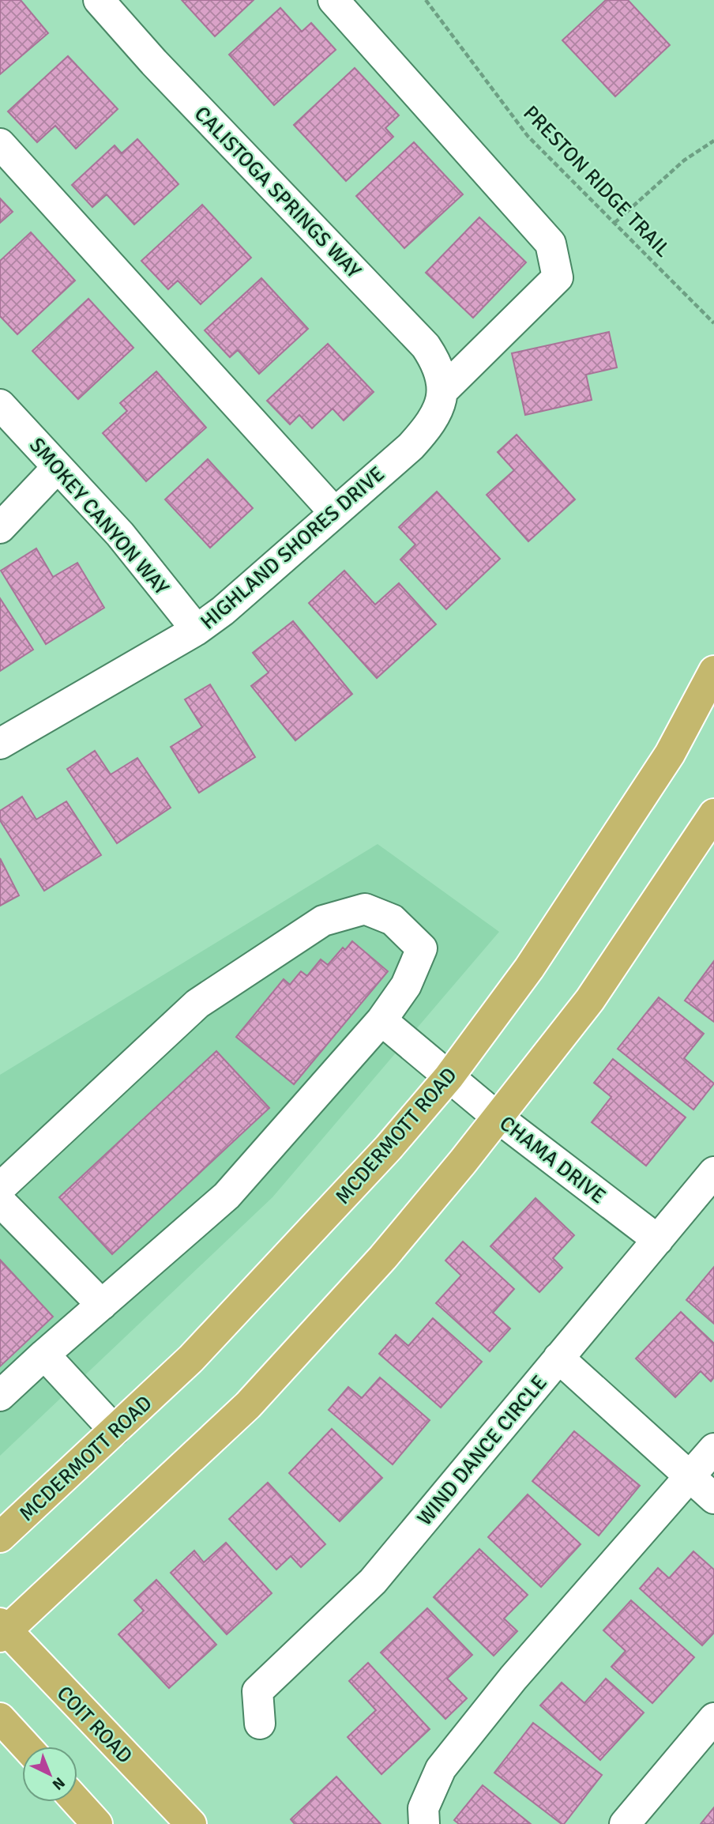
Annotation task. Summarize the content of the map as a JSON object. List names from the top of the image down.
{
  "streets": {
    "main road": ["MCDERMOTT ROAD", "COIT ROAD"],
    "street": [
      "CALISTOGA SPRINGS WAY",
      "SMOKEY CANYON WAY",
      "HIGHLAND SHORES DRIVE",
      "CHAMA DRIVE",
      "WIND DANCE CIRCLE"
    ],
    "path": ["PRESTON RIDGE TRAIL"]
  },
  "crossings": [
    ["CALISTOGA SPRINGS WAY", "HIGHLAND SHORES DRIVE"],
    ["SMOKEY CANYON WAY", "HIGHLAND SHORES DRIVE"],
    ["MCDERMOTT ROAD", "CHAMA DRIVE"],
    ["CHAMA DRIVE", "WIND DANCE CIRCLE"]
  ],
  "north": "bottom right"
}
